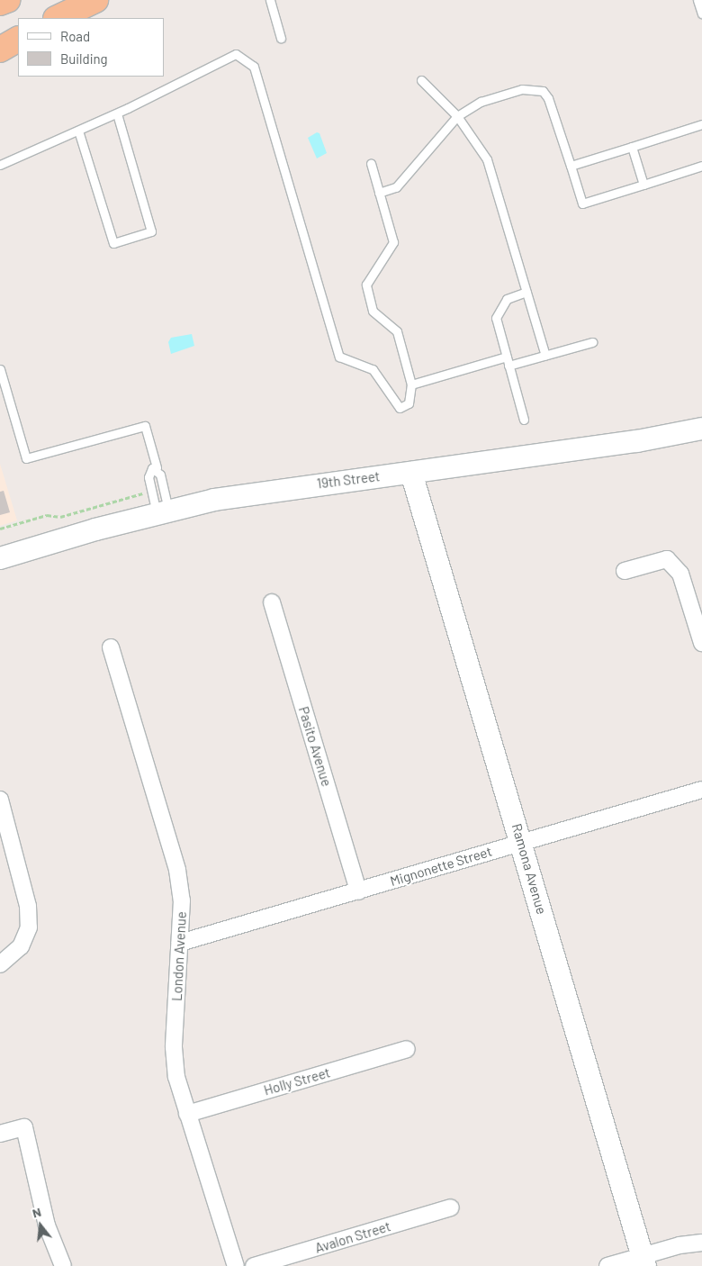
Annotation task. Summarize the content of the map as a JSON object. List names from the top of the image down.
{
  "streets": {
    "street": [
      "19th Street",
      "Pasito Avenue",
      "Mignonette Street",
      "Ramona Avenue",
      "London Avenue",
      "Holly Street",
      "Avalon Street"
    ]
  },
  "crossings": [
    ["19th Street", "Ramona Avenue"],
    ["Pasito Avenue", "Mignonette Street"],
    ["Mignonette Street", "Ramona Avenue"],
    ["Mignonette Street", "London Avenue"],
    ["London Avenue", "Holly Street"]
  ],
  "legend": ["Road", "Building"],
  "north": "top"
}
